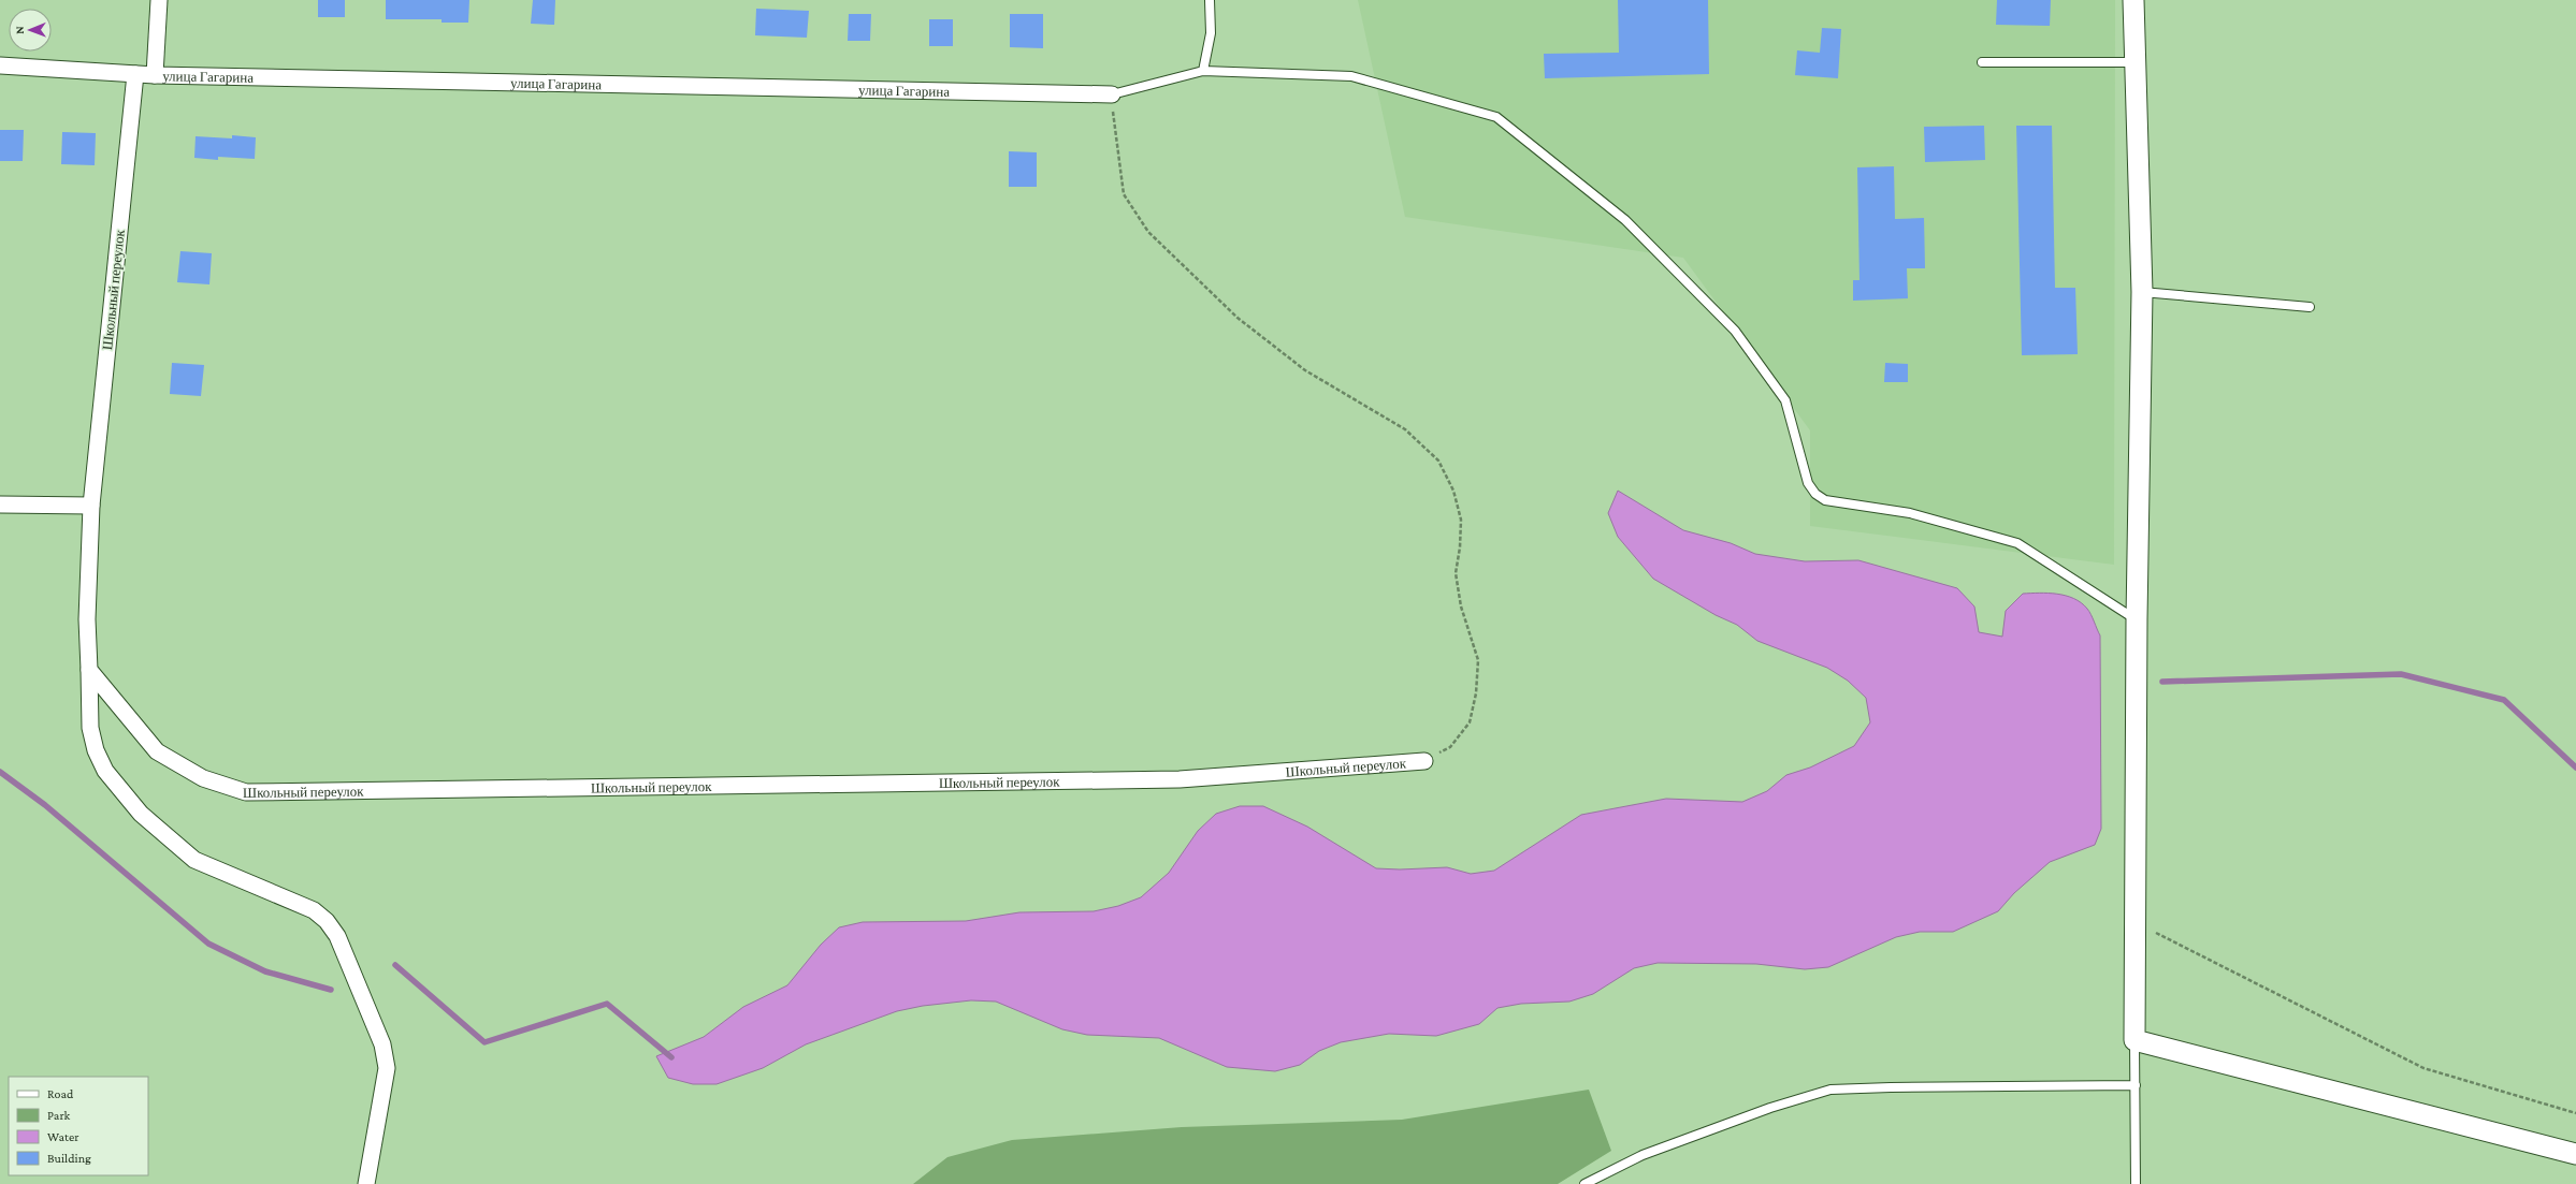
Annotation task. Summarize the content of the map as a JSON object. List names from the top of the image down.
{
  "streets": {
    "street": ["улица Гагарина", "Школьный переулок"]
  },
  "crossings": [
    ["улица Гагарина", "Школьный переулок"]
  ],
  "legend": [
    "Road",
    "Park",
    "Water",
    "Building"
  ],
  "north": "left"
}
